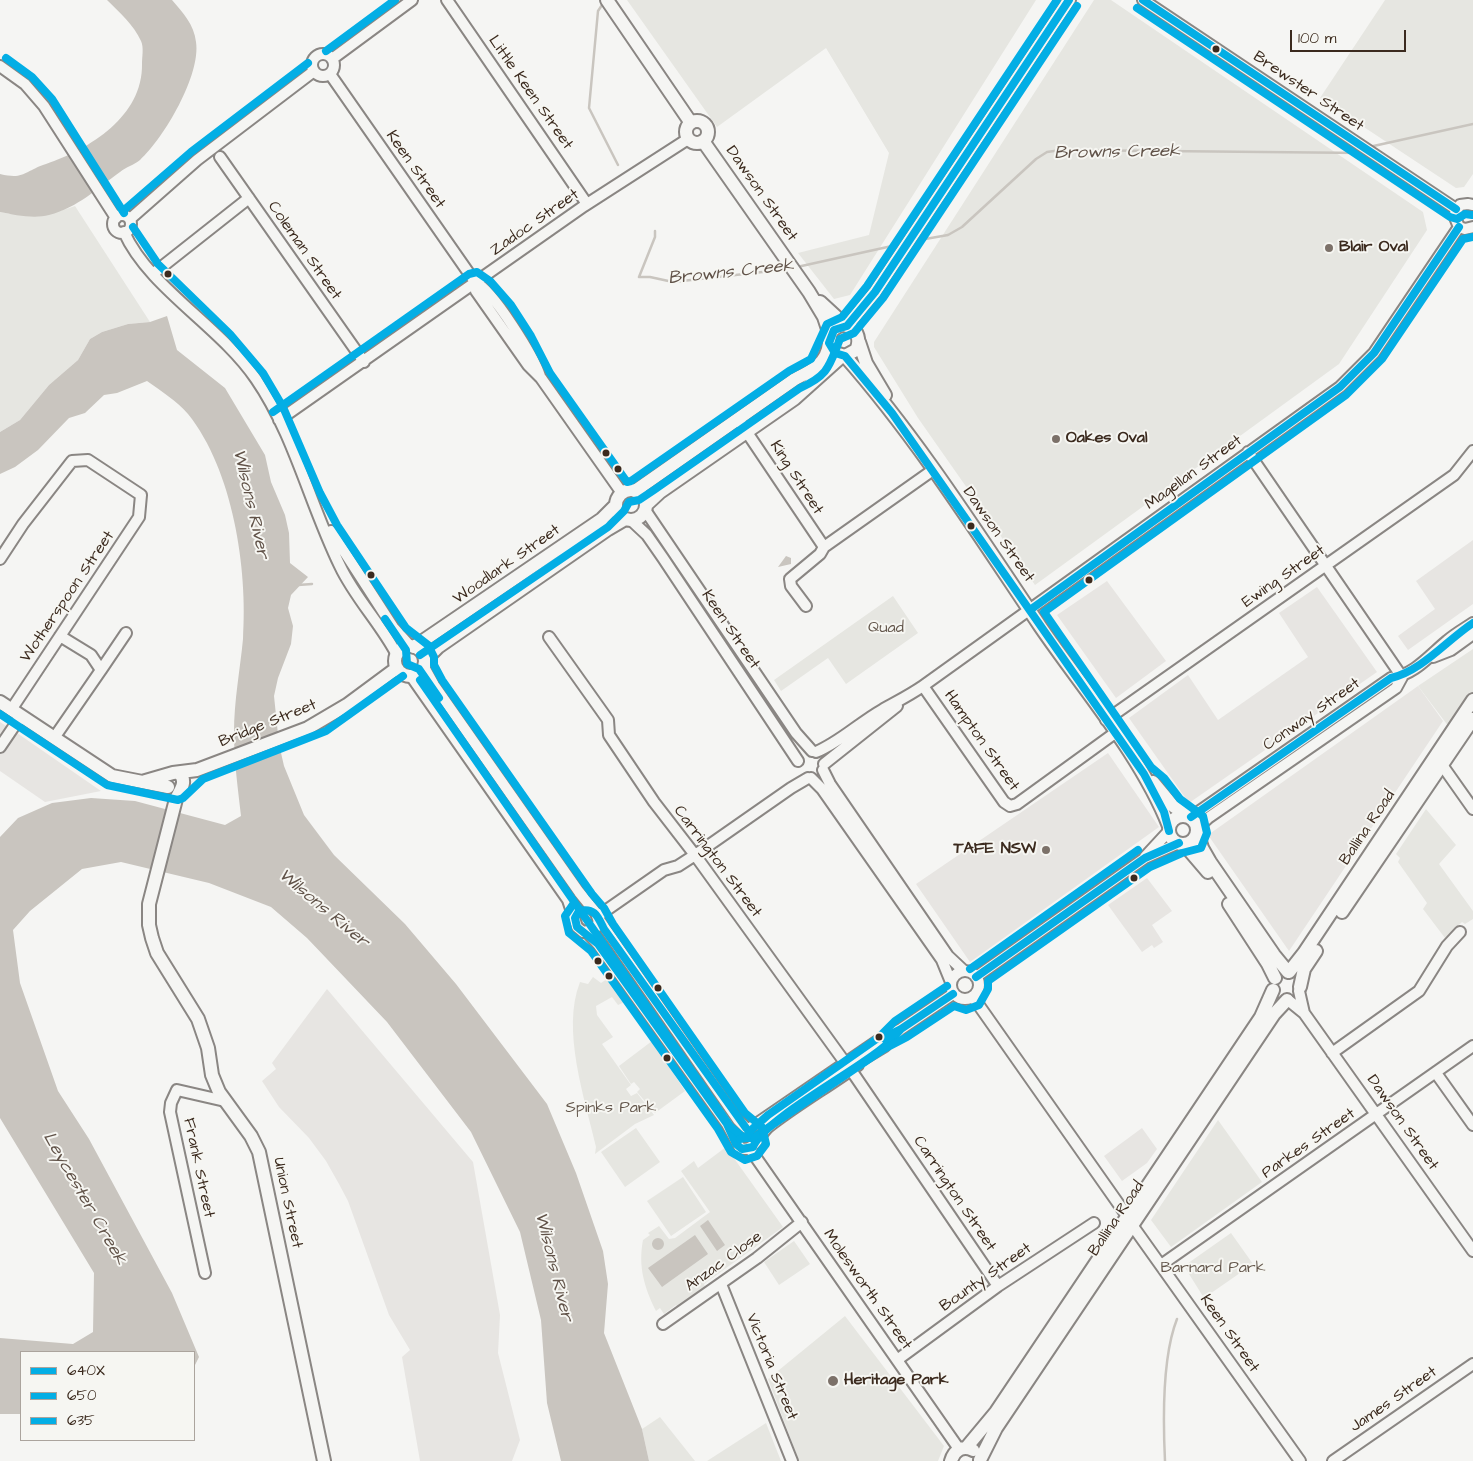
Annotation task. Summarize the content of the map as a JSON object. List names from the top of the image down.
{
  "streets": {
    "main road": [
      "Dawson Street",
      "Woodlark Street",
      "Bridge Street",
      "Ballina Road",
      "Union Street"
    ],
    "street": [
      "Brewster Street",
      "Little Keen Street",
      "Keen Street",
      "Zadoc Street",
      "Coleman Street",
      "Magellan Street",
      "King Street",
      "Ewing Street",
      "Wotherspoon Street",
      "Conway Street",
      "Hampton Street",
      "Carrington Street",
      "Parkes Street",
      "Frank Street",
      "Anzac Close",
      "Bounty Street",
      "Molesworth Street",
      "Victoria Street",
      "James Street"
    ]
  },
  "crossings": [
    ["Little Keen Street", "Zadoc Street"],
    ["Keen Street", "Zadoc Street"],
    ["Keen Street", "Magellan Street"],
    ["Keen Street", "Woodlark Street"],
    ["Keen Street", "Ballina Road"],
    ["Keen Street", "Parkes Street"],
    ["Dawson Street", "Zadoc Street"],
    ["Dawson Street", "Magellan Street"],
    ["Dawson Street", "Ewing Street"],
    ["Dawson Street", "Conway Street"],
    ["Dawson Street", "Hampton Street"],
    ["Dawson Street", "Ballina Road"],
    ["Dawson Street", "Parkes Street"],
    ["Zadoc Street", "Coleman Street"],
    ["Magellan Street", "Hampton Street"],
    ["Woodlark Street", "Bridge Street"],
    ["Wotherspoon Street", "Bridge Street"],
    ["Bridge Street", "Union Street"],
    ["Ballina Road", "Molesworth Street"],
    ["Carrington Street", "Bounty Street"],
    ["Frank Street", "Union Street"],
    ["Anzac Close", "Molesworth Street"],
    ["Anzac Close", "Victoria Street"],
    ["Bounty Street", "Molesworth Street"]
  ],
  "water": ["Browns Creek", "Wilsons River", "Leycester Creek"],
  "parks": ["Quad", "Spinks Park", "Barnard Park"],
  "places": [
    "Blair Oval",
    "Oakes Oval",
    "TAFE NSW",
    "Heritage Park"
  ],
  "lines": ["transit line 640X", "transit line 635", "transit line 650"],
  "legend": ["640X", "650", "635"],
  "scale_bar": "100 m"
}
